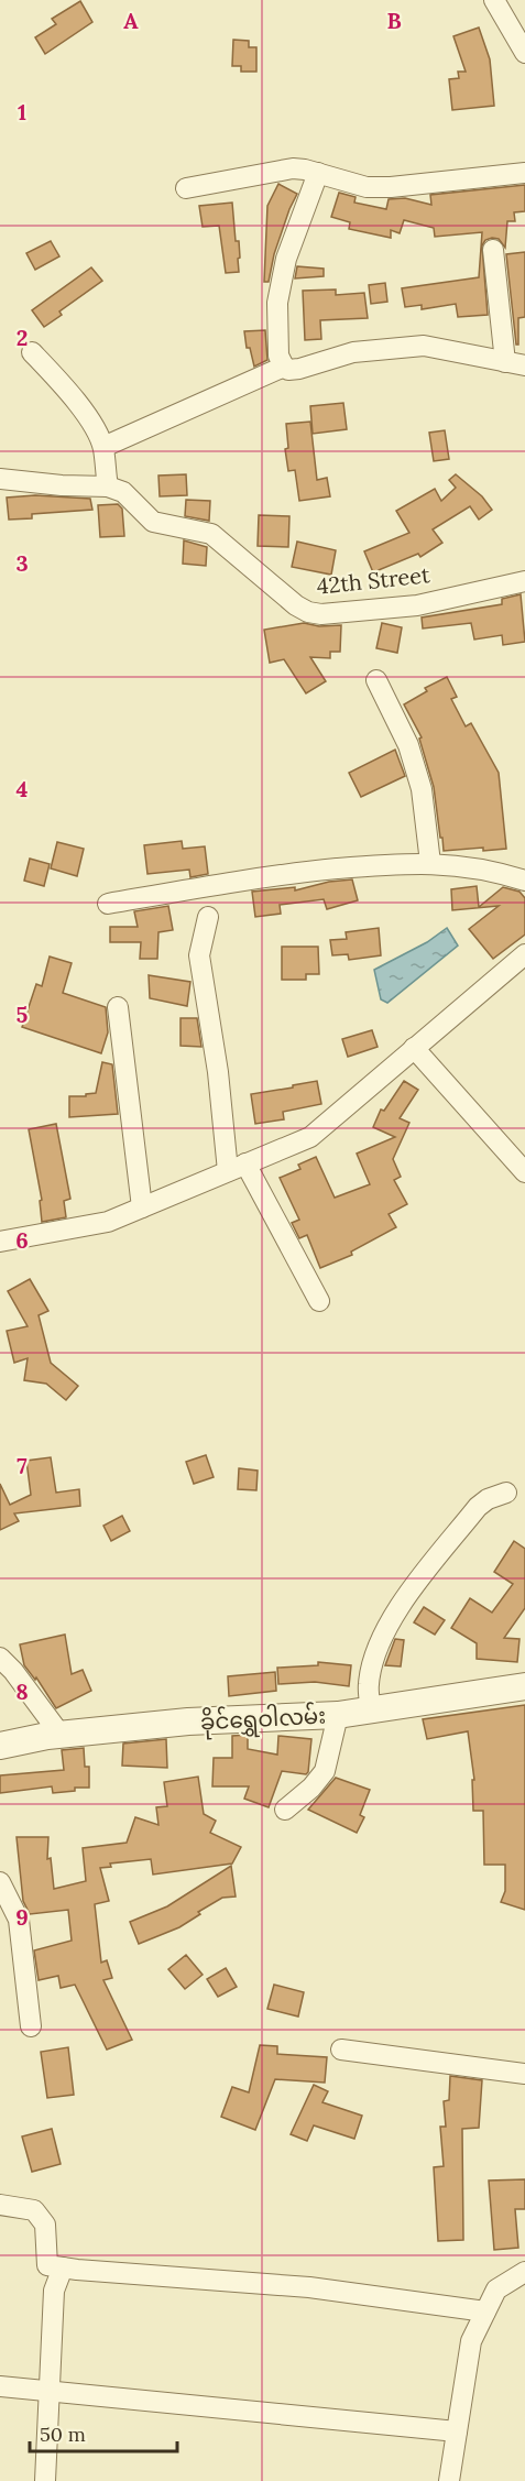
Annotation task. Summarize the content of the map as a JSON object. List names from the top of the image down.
{
  "streets": {
    "street": ["42th Street", "ခိုင်ရွှေဝါလမ်း"]
  },
  "scale_bar": "50 m",
  "grid": {
    "columns": ["A", "B"],
    "rows": [
      "1",
      "2",
      "3",
      "4",
      "5",
      "6",
      "7",
      "8",
      "9"
    ]
  }
}
